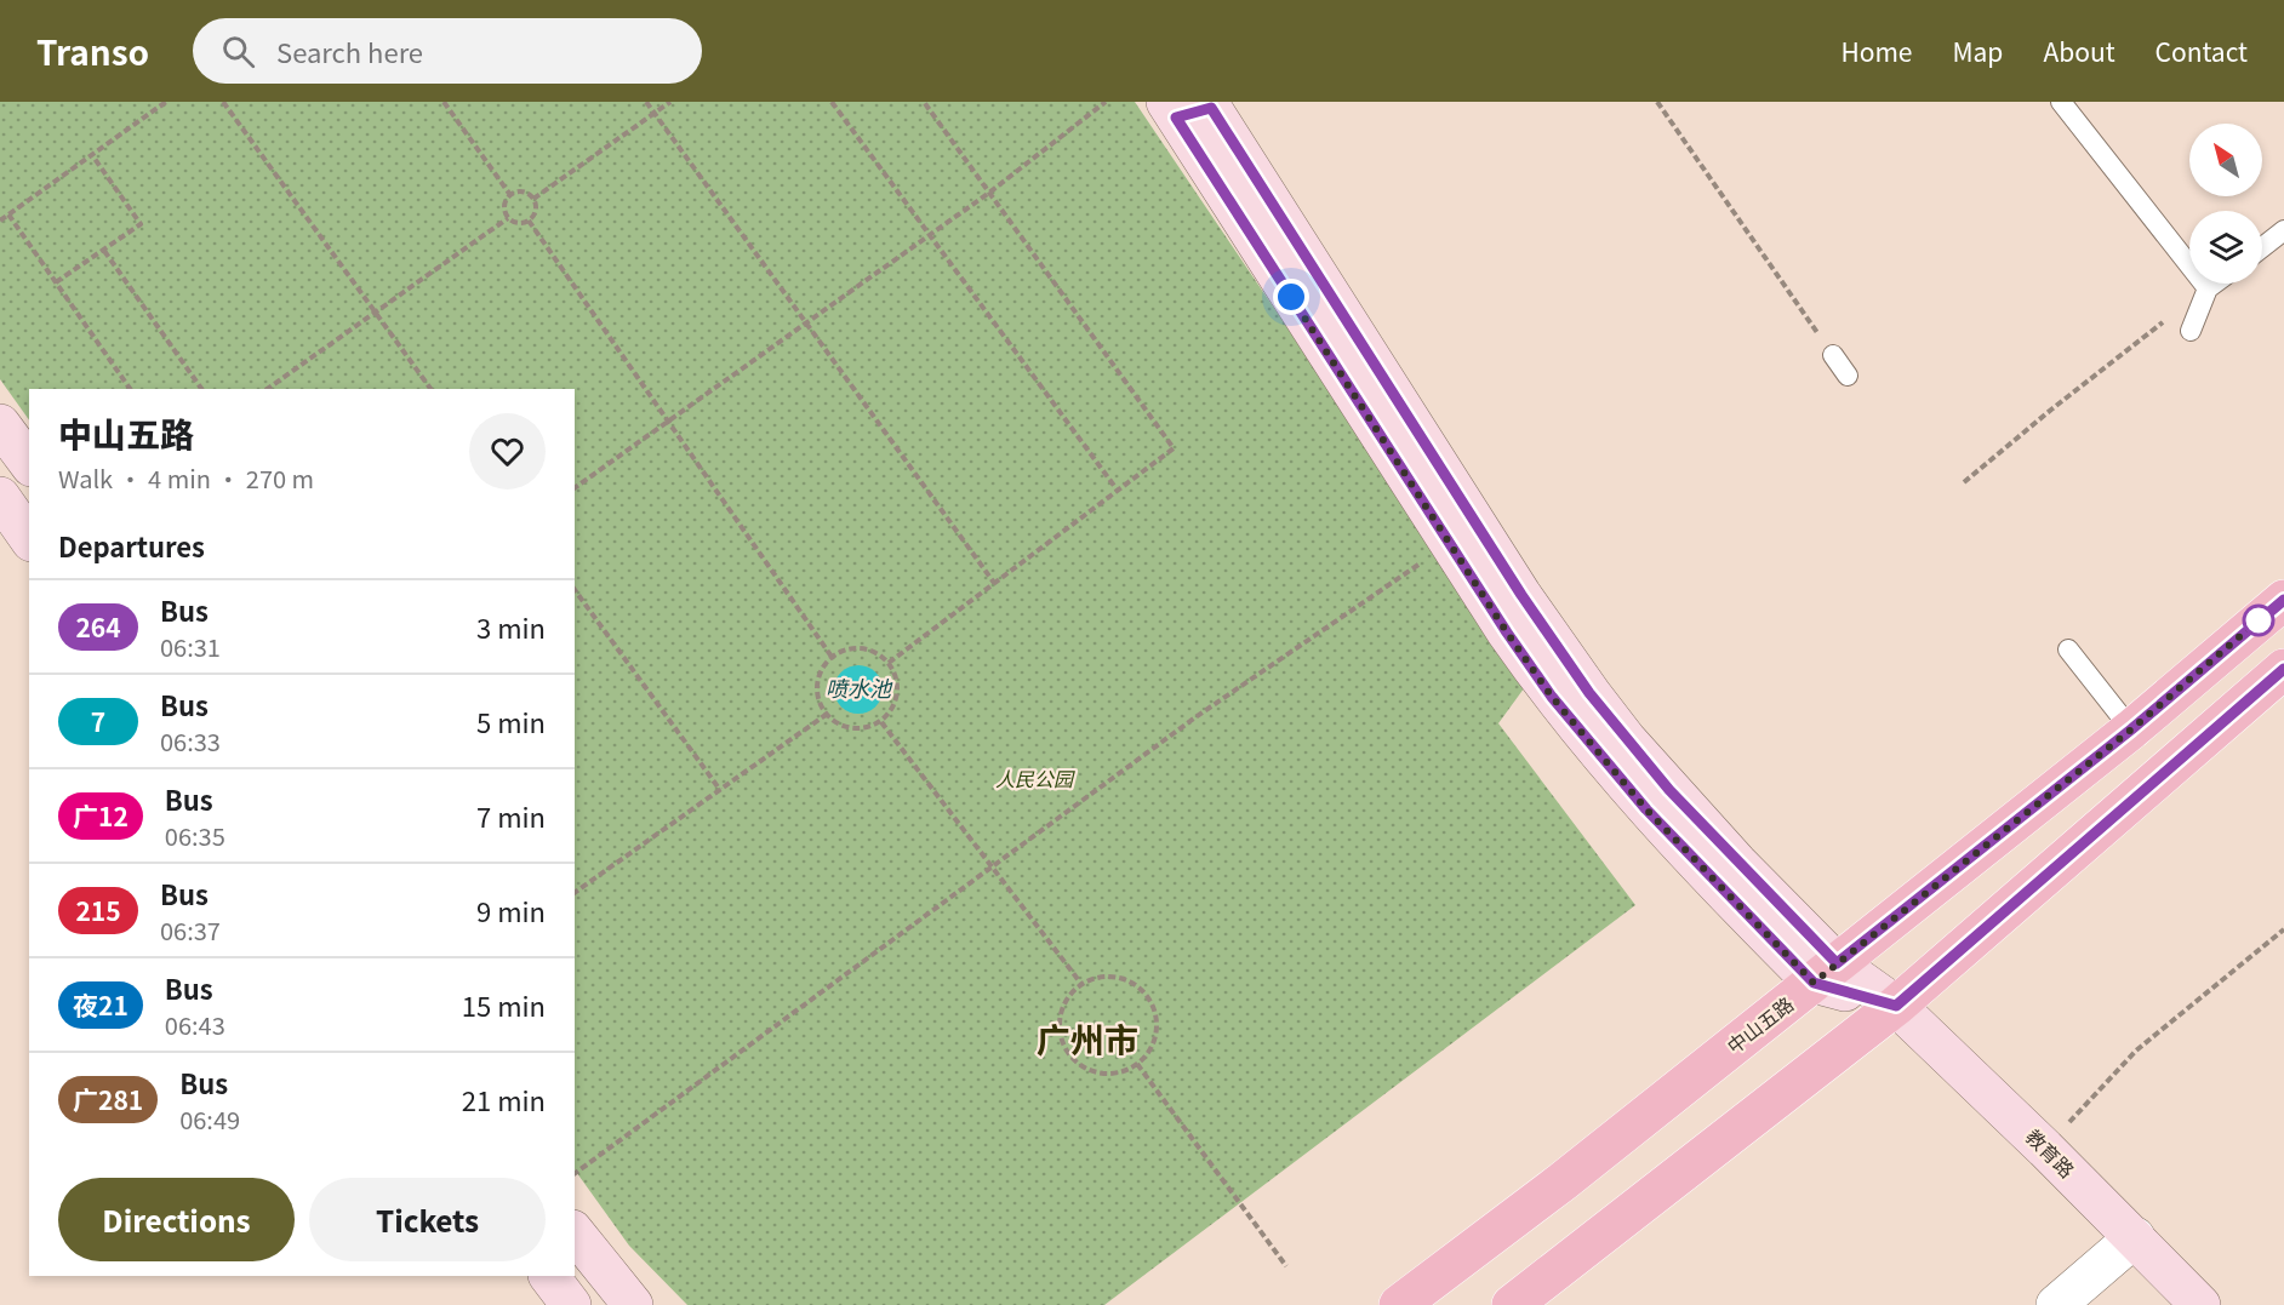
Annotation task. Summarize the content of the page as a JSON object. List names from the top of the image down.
{
  "streets": {
    "main road": ["中山五路"],
    "street": ["教育路"]
  },
  "crossings": [
    ["中山五路", "教育路"]
  ],
  "districts": ["广州市"],
  "water": ["喷水池"],
  "parks": ["人民公园"],
  "lines": ["bus line 264"],
  "north": "top left",
  "page": {
    "header": "Transo",
    "search": "Search here",
    "nav": [
      "Home",
      "Map",
      "About",
      "Contact"
    ],
    "heading": [
      ["中山五路", "Walk · 4 min · 270 m"],
      "Departures"
    ],
    "list": [
      {
        "mark": "264",
        "name": "Bus",
        "note": "06:31",
        "value": "3 min"
      },
      {
        "mark": "7",
        "name": "Bus",
        "note": "06:33",
        "value": "5 min"
      },
      {
        "mark": "广12",
        "name": "Bus",
        "note": "06:35",
        "value": "7 min"
      },
      {
        "mark": "215",
        "name": "Bus",
        "note": "06:37",
        "value": "9 min"
      },
      {
        "mark": "夜21",
        "name": "Bus",
        "note": "06:43",
        "value": "15 min"
      },
      {
        "mark": "广281",
        "name": "Bus",
        "note": "06:49",
        "value": "21 min"
      }
    ],
    "buttons": ["Directions", "Tickets"]
  }
}
